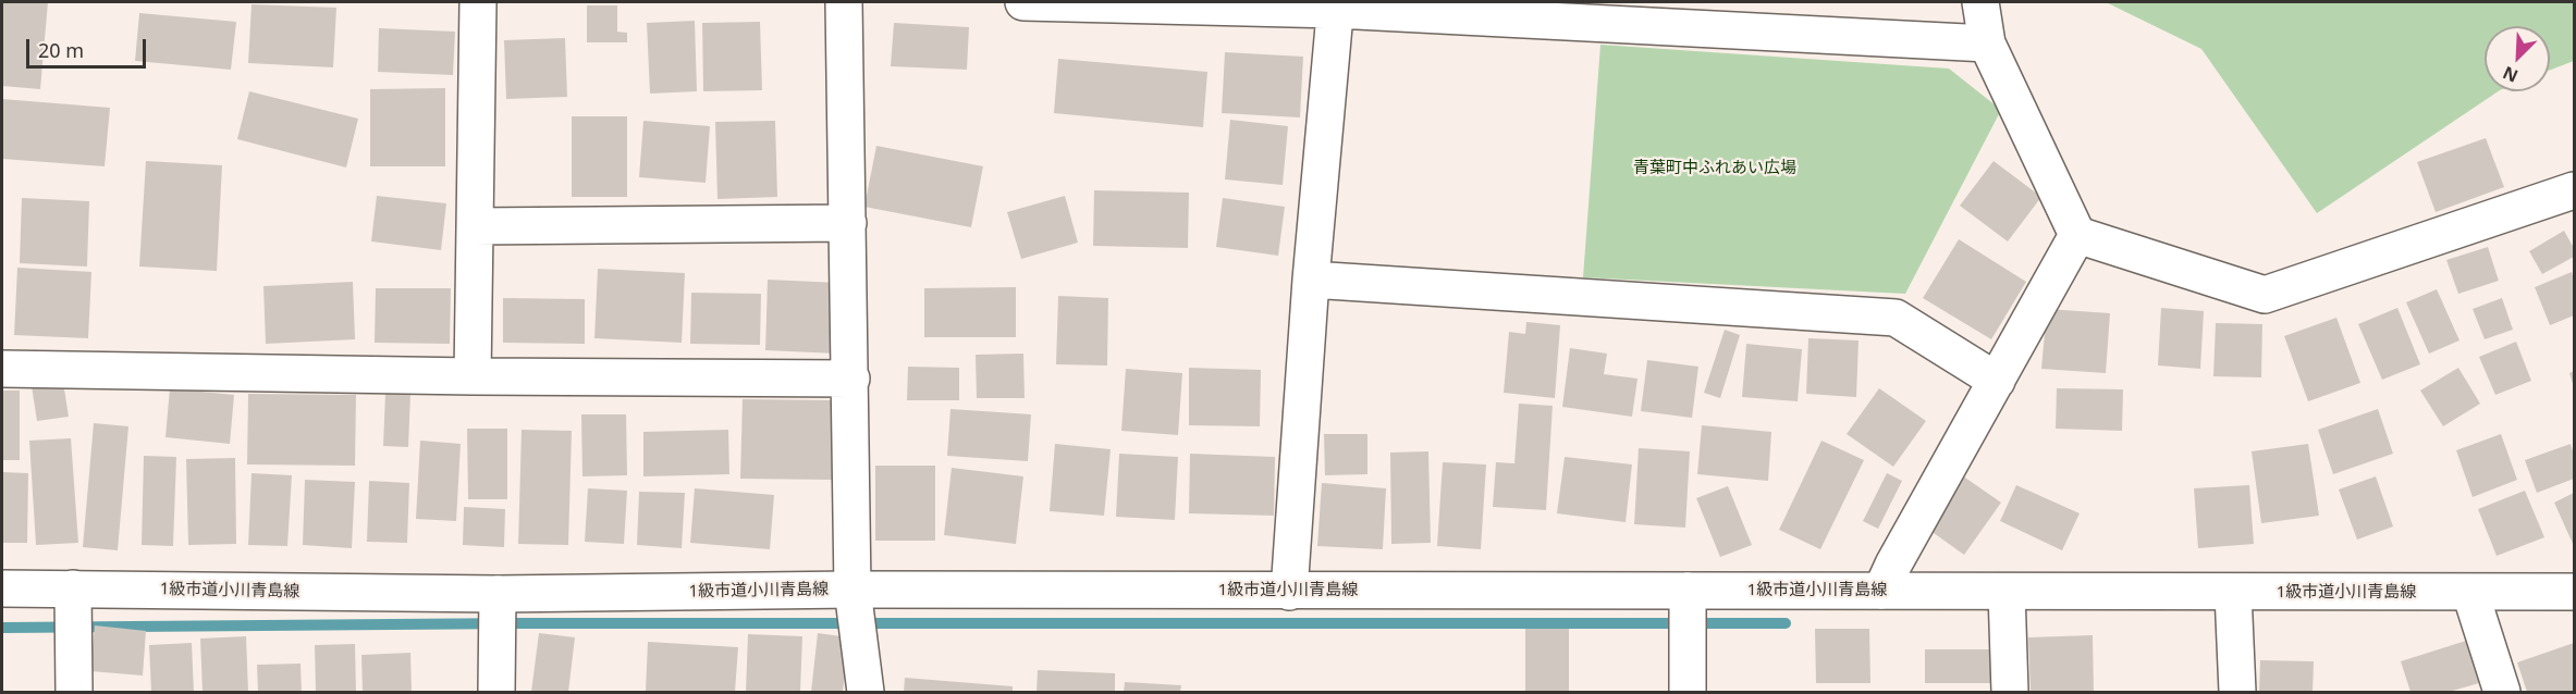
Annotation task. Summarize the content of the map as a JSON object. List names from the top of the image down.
{
  "streets": {
    "street": ["1級市道小川青島線"]
  },
  "parks": ["青葉町中ふれあい広場"],
  "scale_bar": "20 m",
  "north": "bottom left"
}
